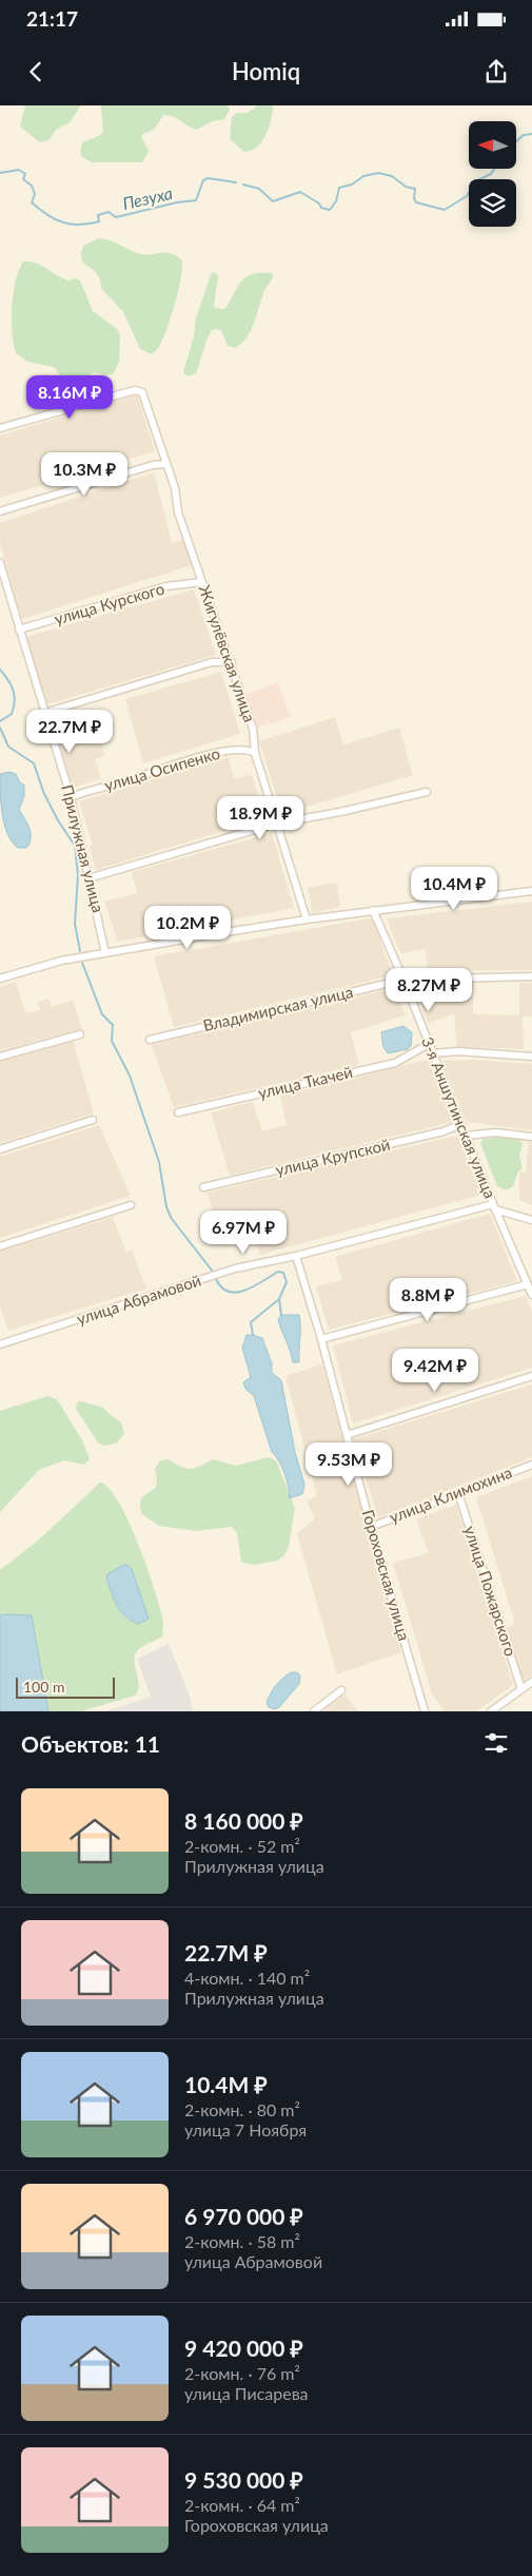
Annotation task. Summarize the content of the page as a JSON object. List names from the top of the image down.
{
  "streets": {
    "street": [
      "улица Курского",
      "Жигулёвская улица",
      "улица Осипенко",
      "Прилужная улица",
      "Владимирская улица",
      "улица Ткачей",
      "3-я Аншутинская улица",
      "улица Крупской",
      "улица Абрамовой",
      "улица Климохина",
      "Гороховская улица",
      "улица Пожарского"
    ]
  },
  "crossings": [
    ["улица Курского", "Жигулёвская улица"],
    ["улица Курского", "Прилужная улица"],
    ["Жигулёвская улица", "улица Осипенко"],
    ["улица Осипенко", "Прилужная улица"],
    ["Владимирская улица", "3-я Аншутинская улица"],
    ["улица Ткачей", "3-я Аншутинская улица"],
    ["3-я Аншутинская улица", "улица Крупской"],
    ["3-я Аншутинская улица", "улица Абрамовой"],
    ["улица Абрамовой", "Гороховская улица"],
    ["улица Климохина", "Гороховская улица"],
    ["улица Климохина", "улица Пожарского"]
  ],
  "water": ["Пезуха"],
  "scale_bar": "100 m",
  "north": "left",
  "page": {
    "status": "21:17",
    "header": "Homiq",
    "price": [
      "8.16M ₽",
      "10.3M ₽",
      "22.7M ₽",
      "18.9M ₽",
      "10.4M ₽",
      "10.2M ₽",
      "8.27M ₽",
      "6.97M ₽",
      "8.8M ₽",
      "9.42M ₽",
      "9.53M ₽"
    ],
    "scale": "100 m",
    "heading": "Объектов: 11",
    "list": [
      {
        "name": "8 160 000 ₽",
        "note": "2-комн. · 52 m² · Прилужная улица"
      },
      {
        "name": "22.7M ₽",
        "note": "4-комн. · 140 m² · Прилужная улица"
      },
      {
        "name": "10.4M ₽",
        "note": "2-комн. · 80 m² · улица 7 Ноября"
      },
      {
        "name": "6 970 000 ₽",
        "note": "2-комн. · 58 m² · улица Абрамовой"
      },
      {
        "name": "9 420 000 ₽",
        "note": "2-комн. · 76 m² · улица Писарева"
      },
      {
        "name": "9 530 000 ₽",
        "note": "2-комн. · 64 m² · Гороховская улица"
      }
    ]
  }
}
